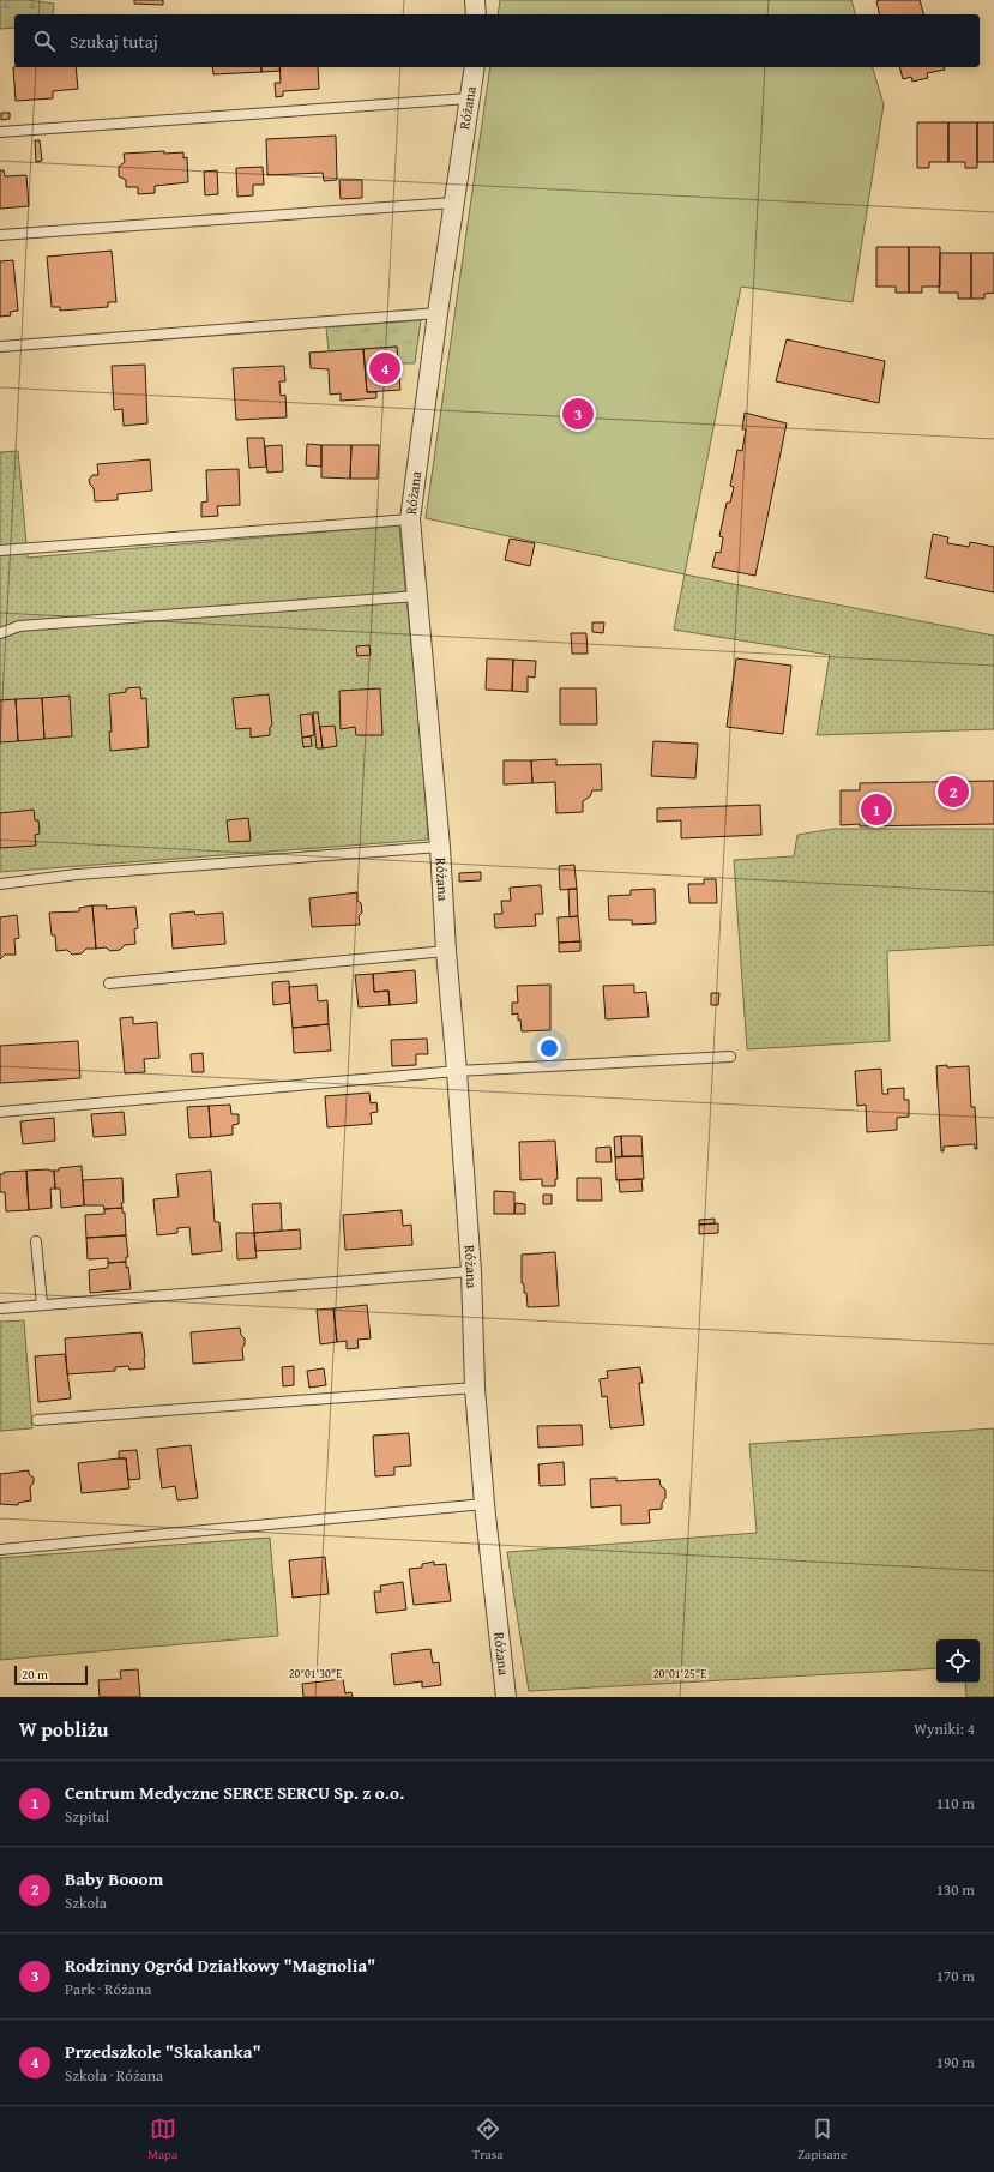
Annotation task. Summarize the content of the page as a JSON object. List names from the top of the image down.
{
  "streets": {
    "street": ["Różana"]
  },
  "scale_bar": "20 m",
  "page": {
    "search": "Szukaj tutaj",
    "pins": [
      "4",
      "3",
      "2",
      "1"
    ],
    "scale": "20 m",
    "heading": ["W pobliżu", "Wyniki: 4"],
    "list": [
      {
        "mark": "1",
        "name": "Centrum Medyczne SERCE SERCU Sp. z o.o.",
        "note": "Szpital",
        "value": "110 m"
      },
      {
        "mark": "2",
        "name": "Baby Booom",
        "note": "Szkoła",
        "value": "130 m"
      },
      {
        "mark": "3",
        "name": "Rodzinny Ogród Działkowy \"Magnolia\"",
        "note": "Park · Różana",
        "value": "170 m"
      },
      {
        "mark": "4",
        "name": "Przedszkole \"Skakanka\"",
        "note": "Szkoła · Różana",
        "value": "190 m"
      }
    ],
    "nav": ["Mapa", "Trasa", "Zapisane"]
  },
  "coordinates": ["20°01'30\"E", "20°01'25\"E"]
}
